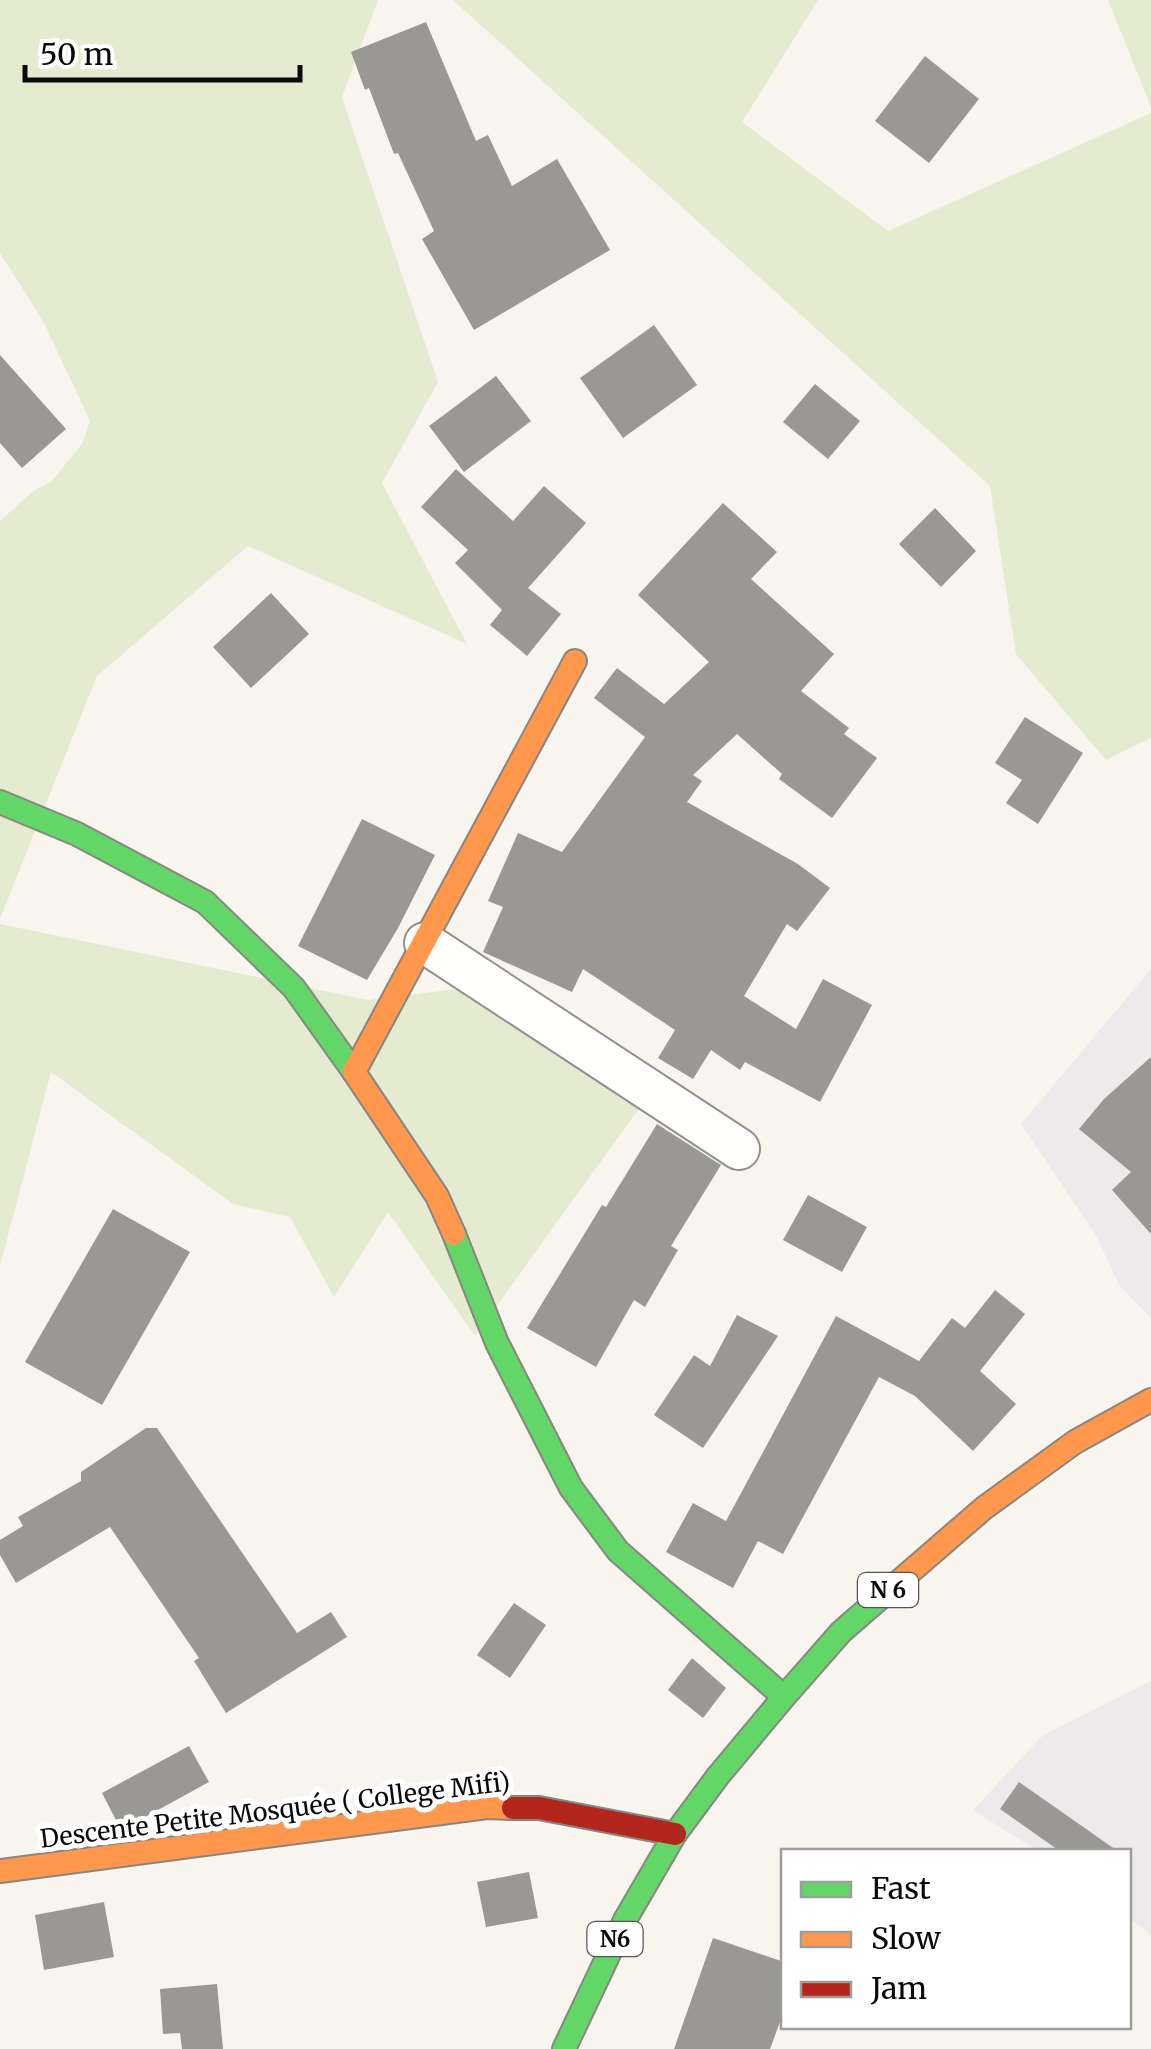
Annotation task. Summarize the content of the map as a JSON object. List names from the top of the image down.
{
  "streets": {
    "main road": ["N 6", "Descente Petite Mosquée ( College Mifi)", "N6"]
  },
  "crossings": [
    ["N 6", "Descente Petite Mosquée ( College Mifi)"],
    ["N 6", "N6"],
    ["Descente Petite Mosquée ( College Mifi)", "N6"]
  ],
  "legend": ["Fast", "Slow", "Jam"],
  "scale_bar": "50 m"
}
